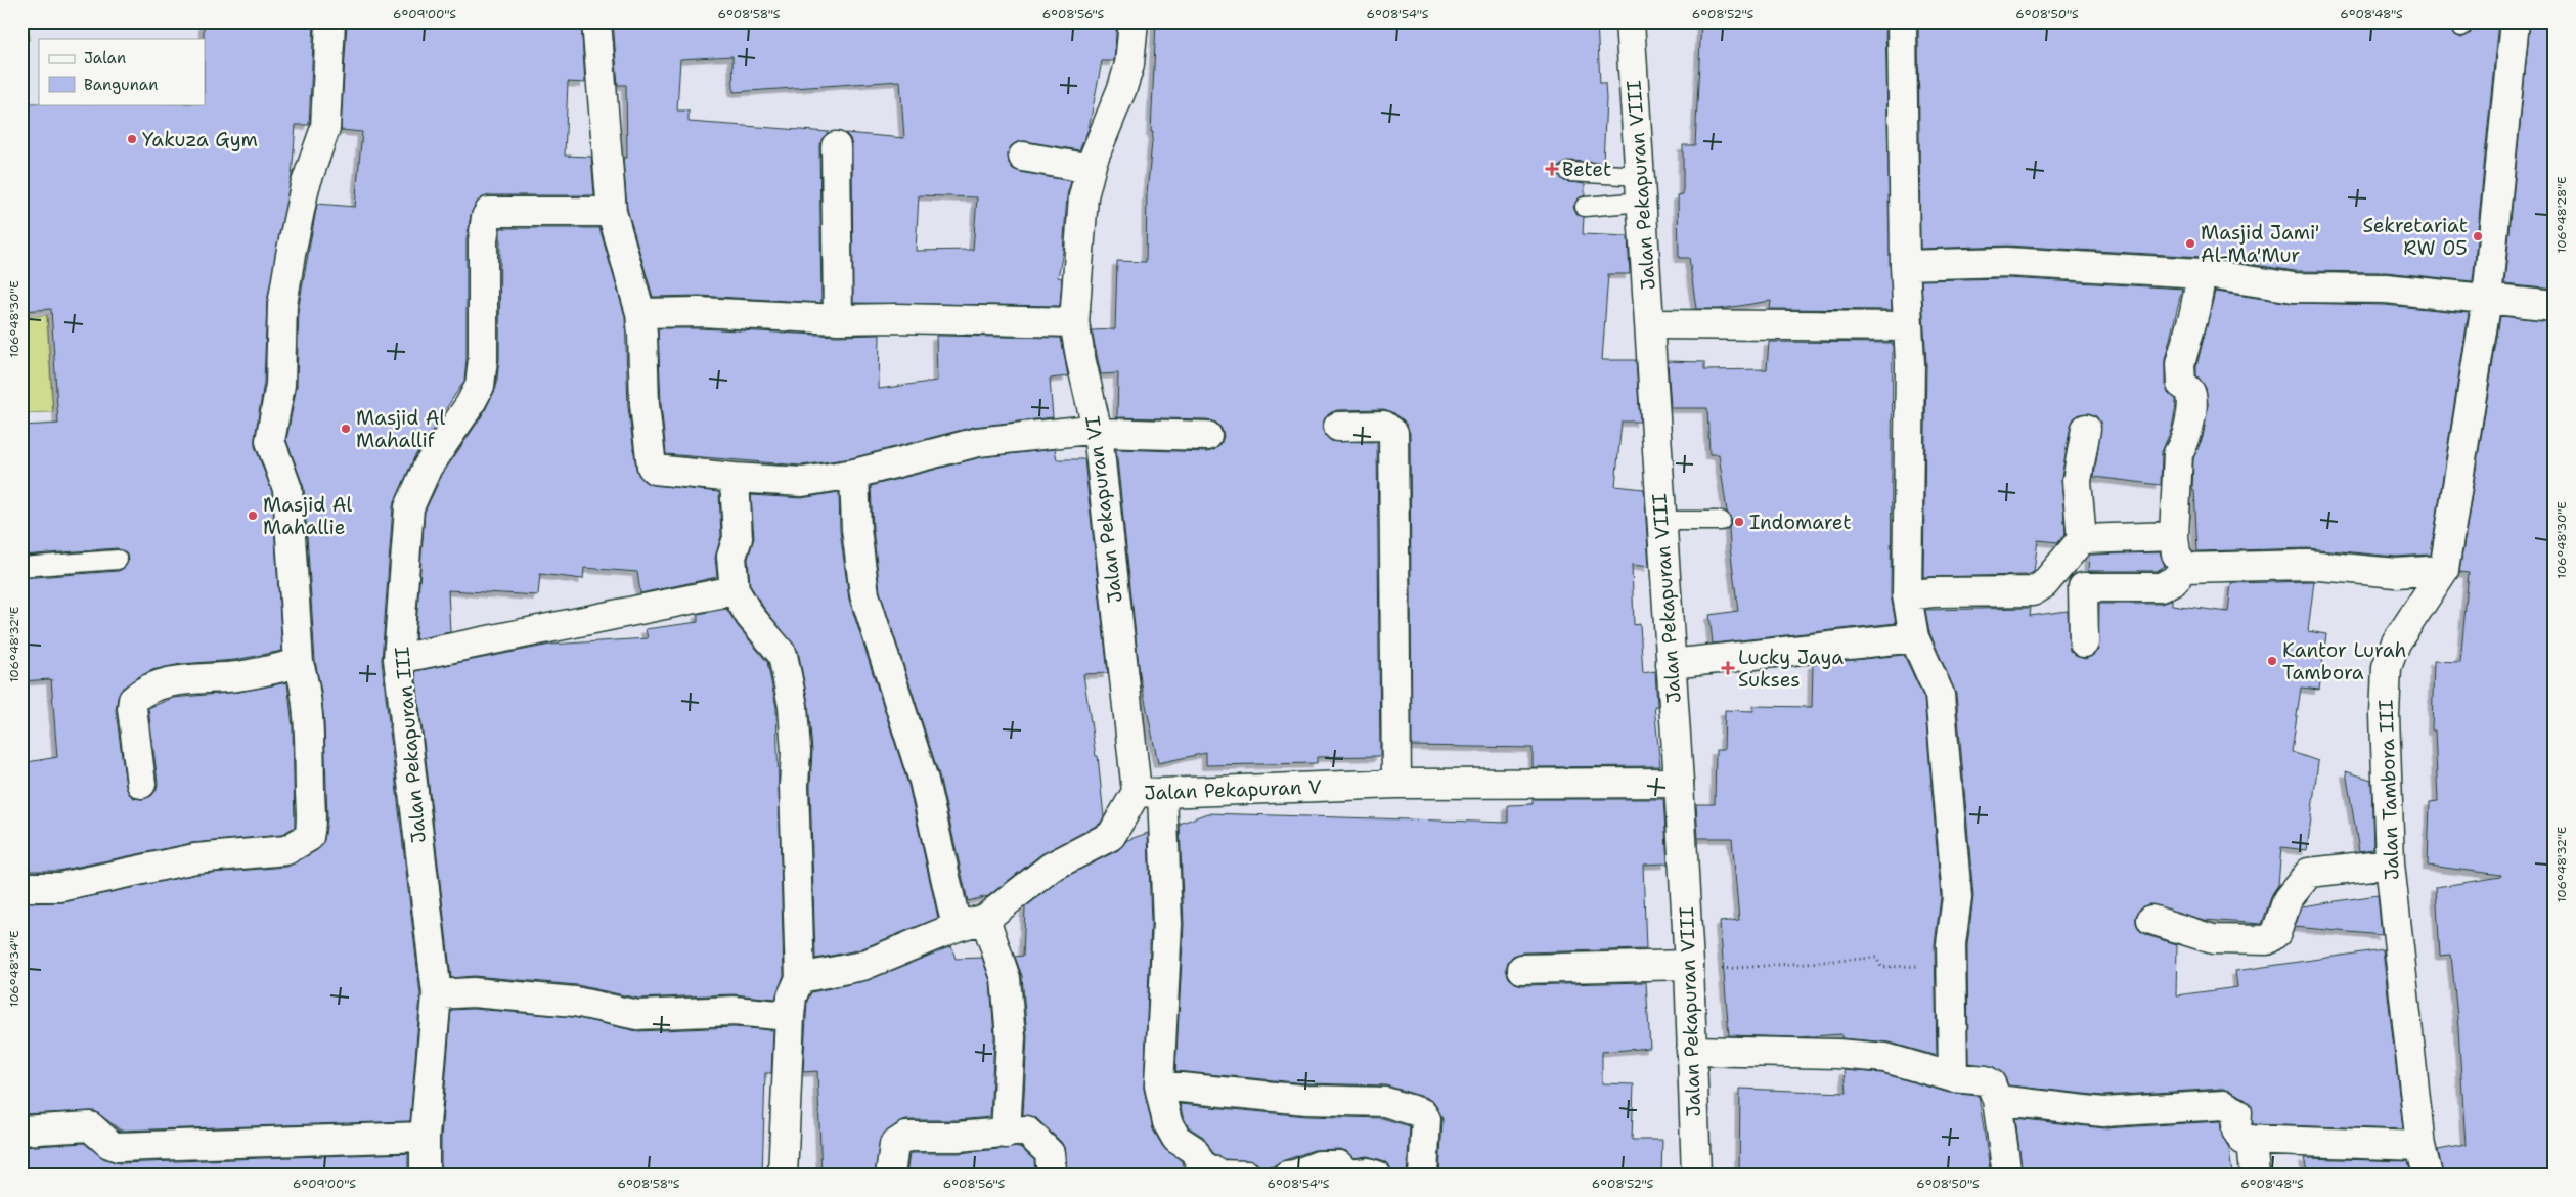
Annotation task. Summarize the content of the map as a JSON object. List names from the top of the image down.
{
  "streets": {
    "street": [
      "Jalan Pekapuran VIII",
      "Jalan Pekapuran VI",
      "Jalan Pekapuran III",
      "Jalan Pekapuran V",
      "Jalan Tambora III"
    ]
  },
  "crossings": [
    ["Jalan Pekapuran VIII", "Jalan Pekapuran V"],
    ["Jalan Pekapuran VI", "Jalan Pekapuran V"]
  ],
  "places": {
    "other": [
      "Yakuza Gym",
      "Sekretariat RW 05",
      "Masjid Jami' Al-Ma'Mur",
      "Masjid Al Mahallif",
      "Masjid Al Mahallie",
      "Indomaret",
      "Kantor Lurah Tambora"
    ],
    "health": ["Betet", "Lucky Jaya Sukses"]
  },
  "legend": ["Jalan", "Bangunan"],
  "coordinates": [
    "6°09'00\"S",
    "6°08'58\"S",
    "6°08'56\"S",
    "6°08'54\"S",
    "6°08'52\"S",
    "6°08'50\"S",
    "6°08'48\"S",
    "106°48'28\"E",
    "106°48'30\"E",
    "106°48'32\"E",
    "106°48'34\"E"
  ]
}
